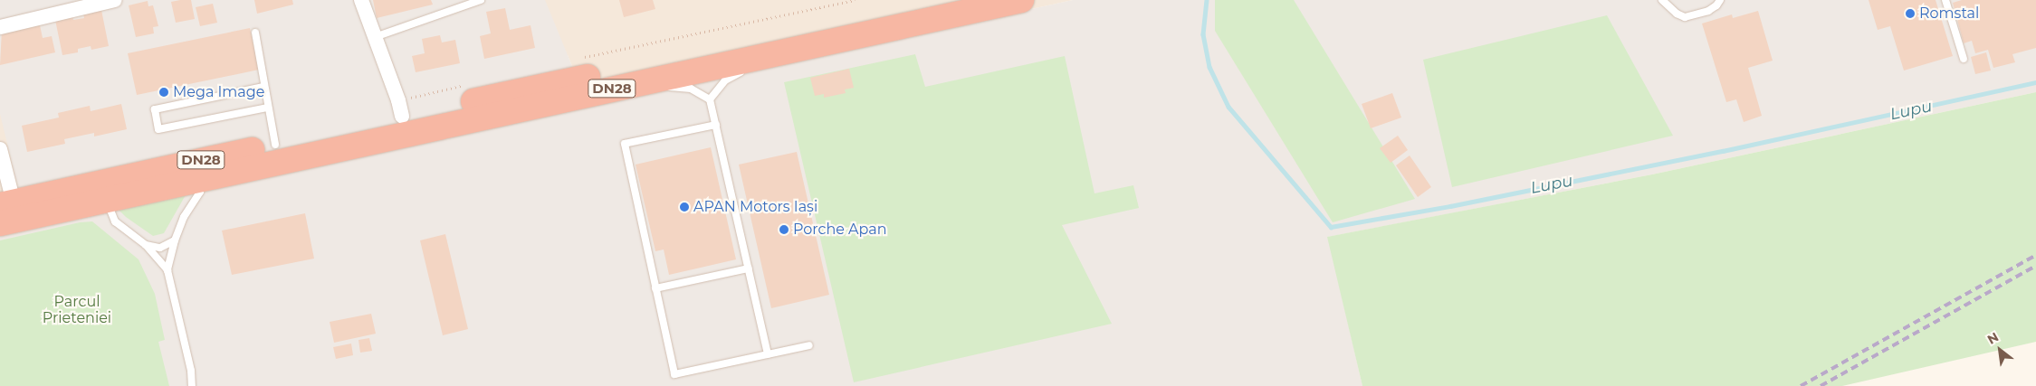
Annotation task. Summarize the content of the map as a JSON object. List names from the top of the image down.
{
  "streets": {
    "highway": ["DN28"]
  },
  "water": ["Lupu"],
  "parks": ["Parcul Prieteniei"],
  "places": [
    "Romstal",
    "Mega Image",
    "APAN Motors Iași",
    "Porche Apan"
  ],
  "north": "top left"
}
